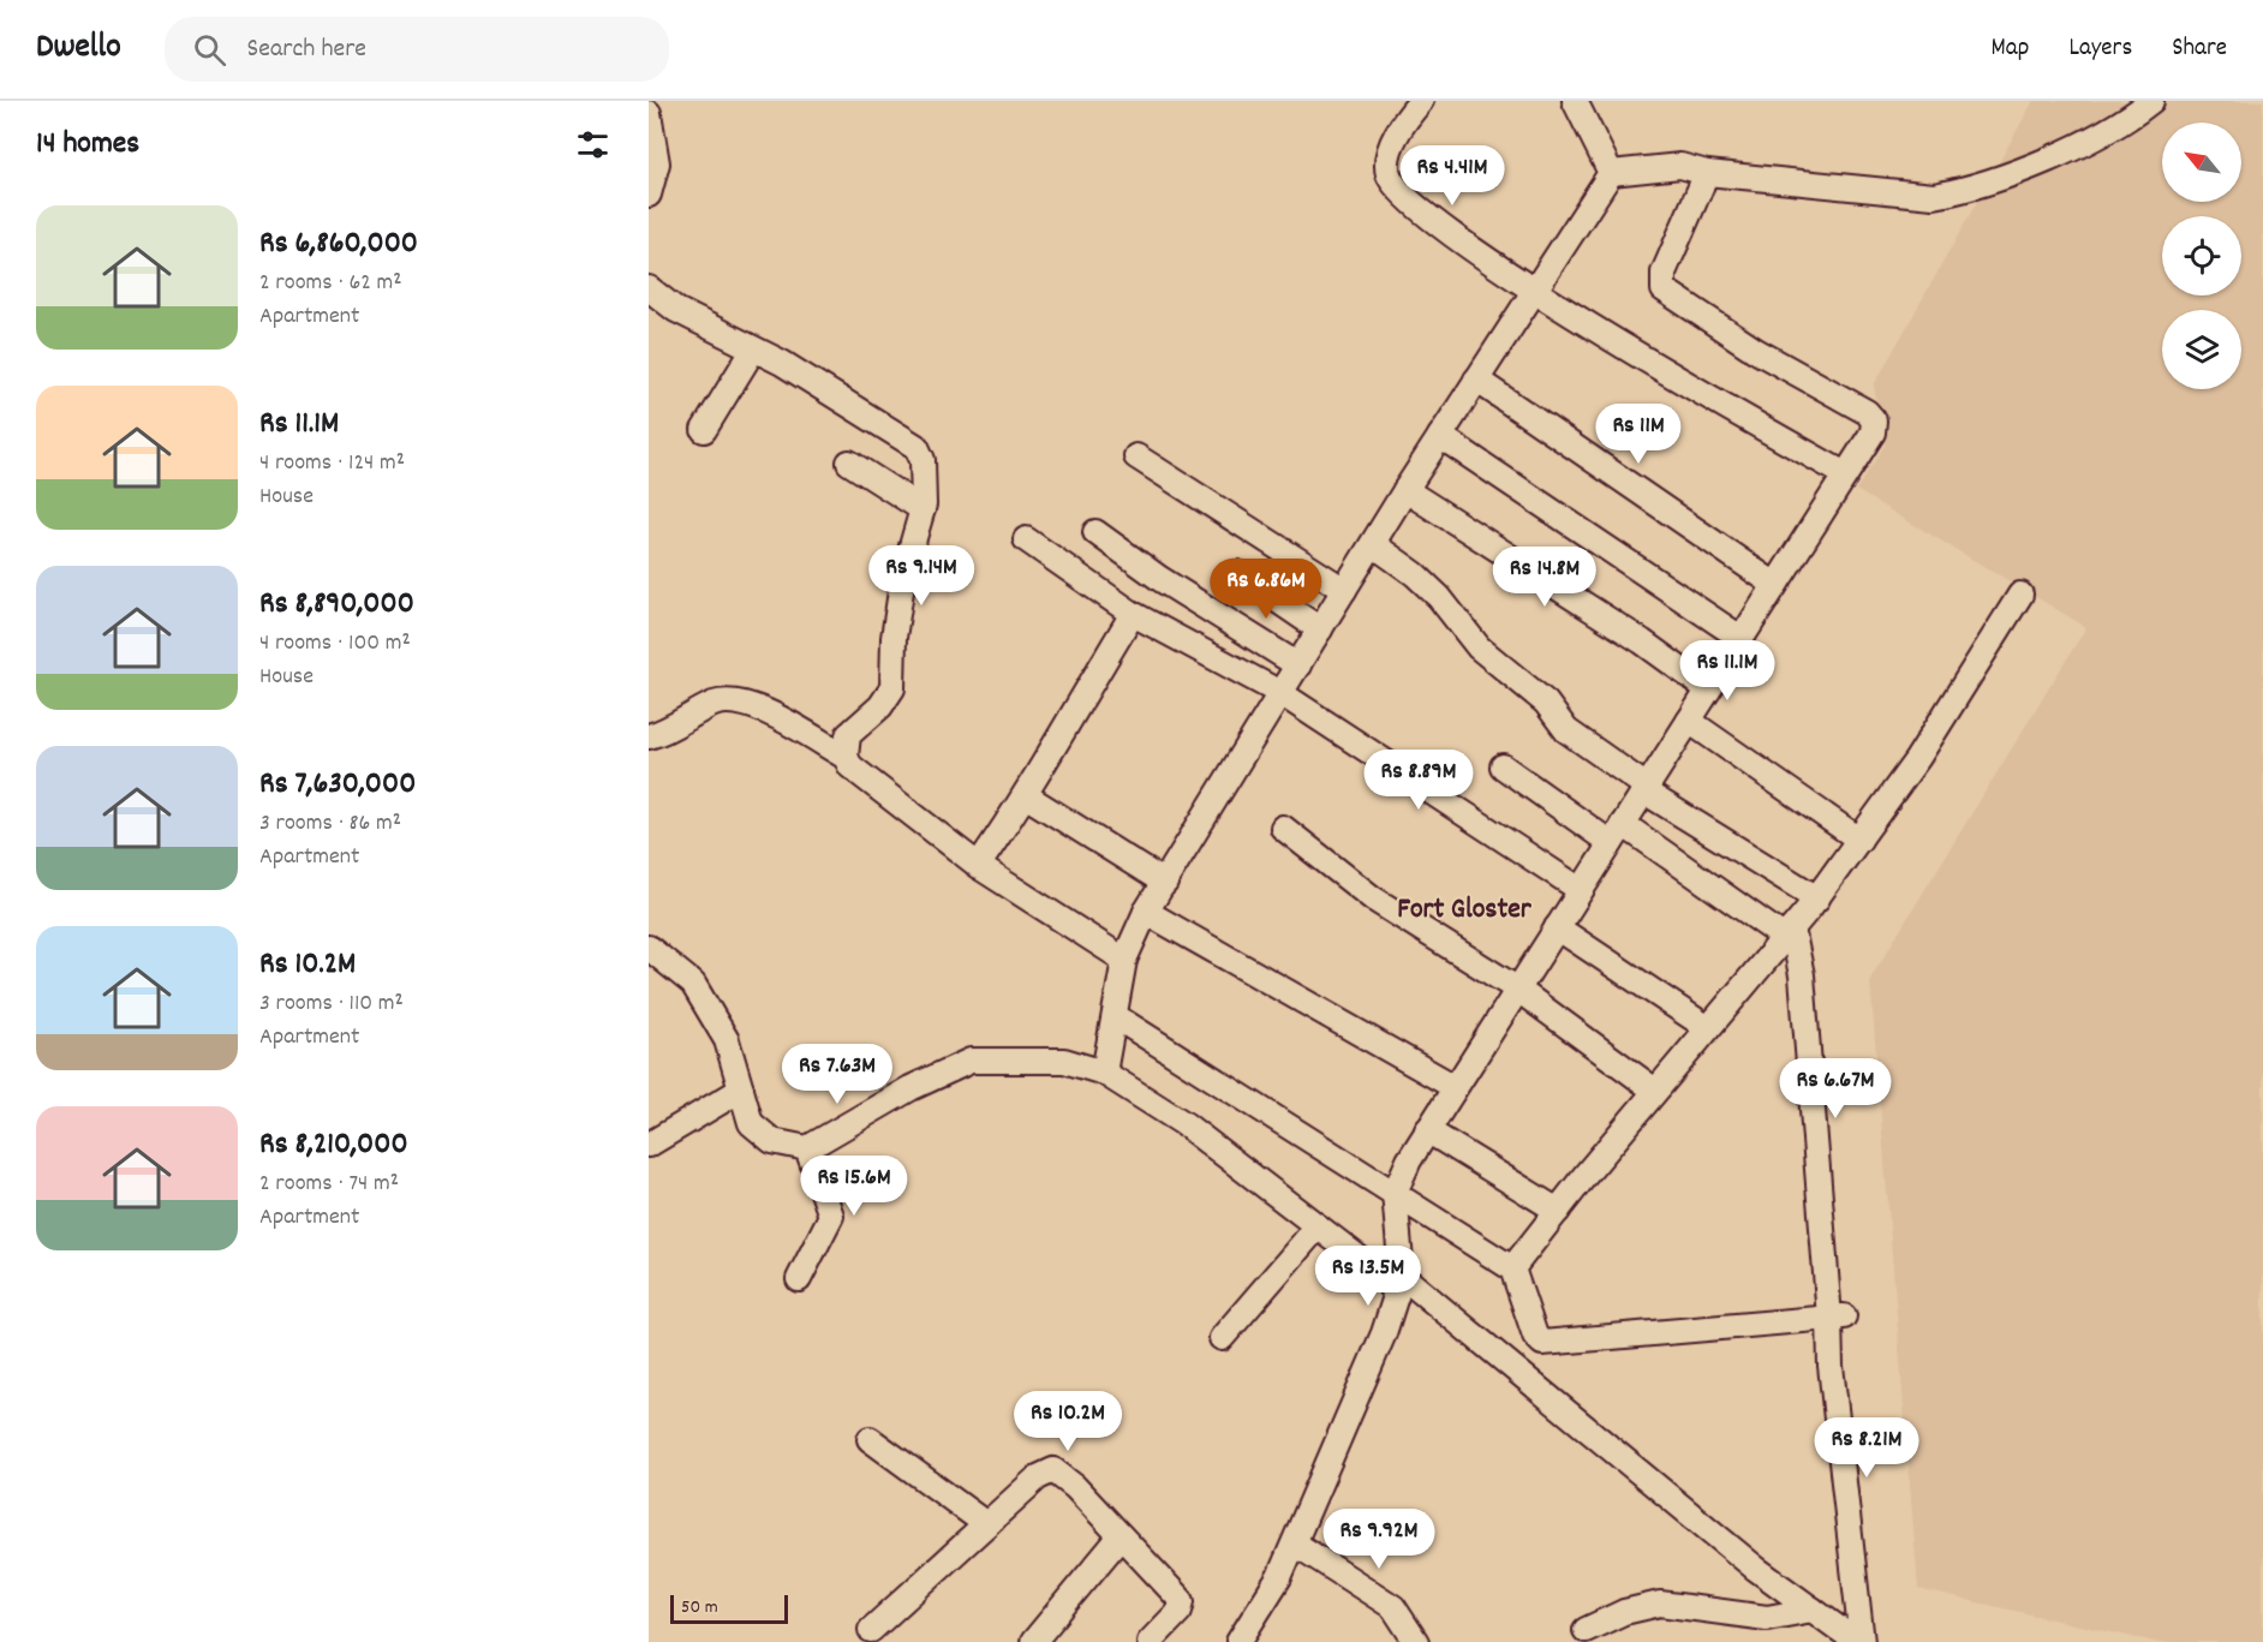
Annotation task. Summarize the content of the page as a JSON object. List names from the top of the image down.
{
  "districts": ["Fort Gloster"],
  "scale_bar": "50 m",
  "north": "top left",
  "page": {
    "header": "Dwello",
    "search": "Search here",
    "nav": ["Map", "Layers", "Share"],
    "heading": "14 homes",
    "price": [
      "Rs 4.41M",
      "Rs 11M",
      "Rs 9.14M",
      "Rs 14.8M",
      "Rs 6.86M",
      "Rs 11.1M",
      "Rs 8.89M",
      "Rs 7.63M",
      "Rs 6.67M",
      "Rs 15.6M",
      "Rs 13.5M",
      "Rs 10.2M",
      "Rs 8.21M",
      "Rs 9.92M"
    ],
    "list": [
      {
        "name": "Rs 6,860,000",
        "note": "2 rooms · 62 m² · Apartment"
      },
      {
        "name": "Rs 11.1M",
        "note": "4 rooms · 124 m² · House"
      },
      {
        "name": "Rs 8,890,000",
        "note": "4 rooms · 100 m² · House"
      },
      {
        "name": "Rs 7,630,000",
        "note": "3 rooms · 86 m² · Apartment"
      },
      {
        "name": "Rs 10.2M",
        "note": "3 rooms · 110 m² · Apartment"
      },
      {
        "name": "Rs 8,210,000",
        "note": "2 rooms · 74 m² · Apartment"
      }
    ],
    "scale": "50 m"
  }
}
